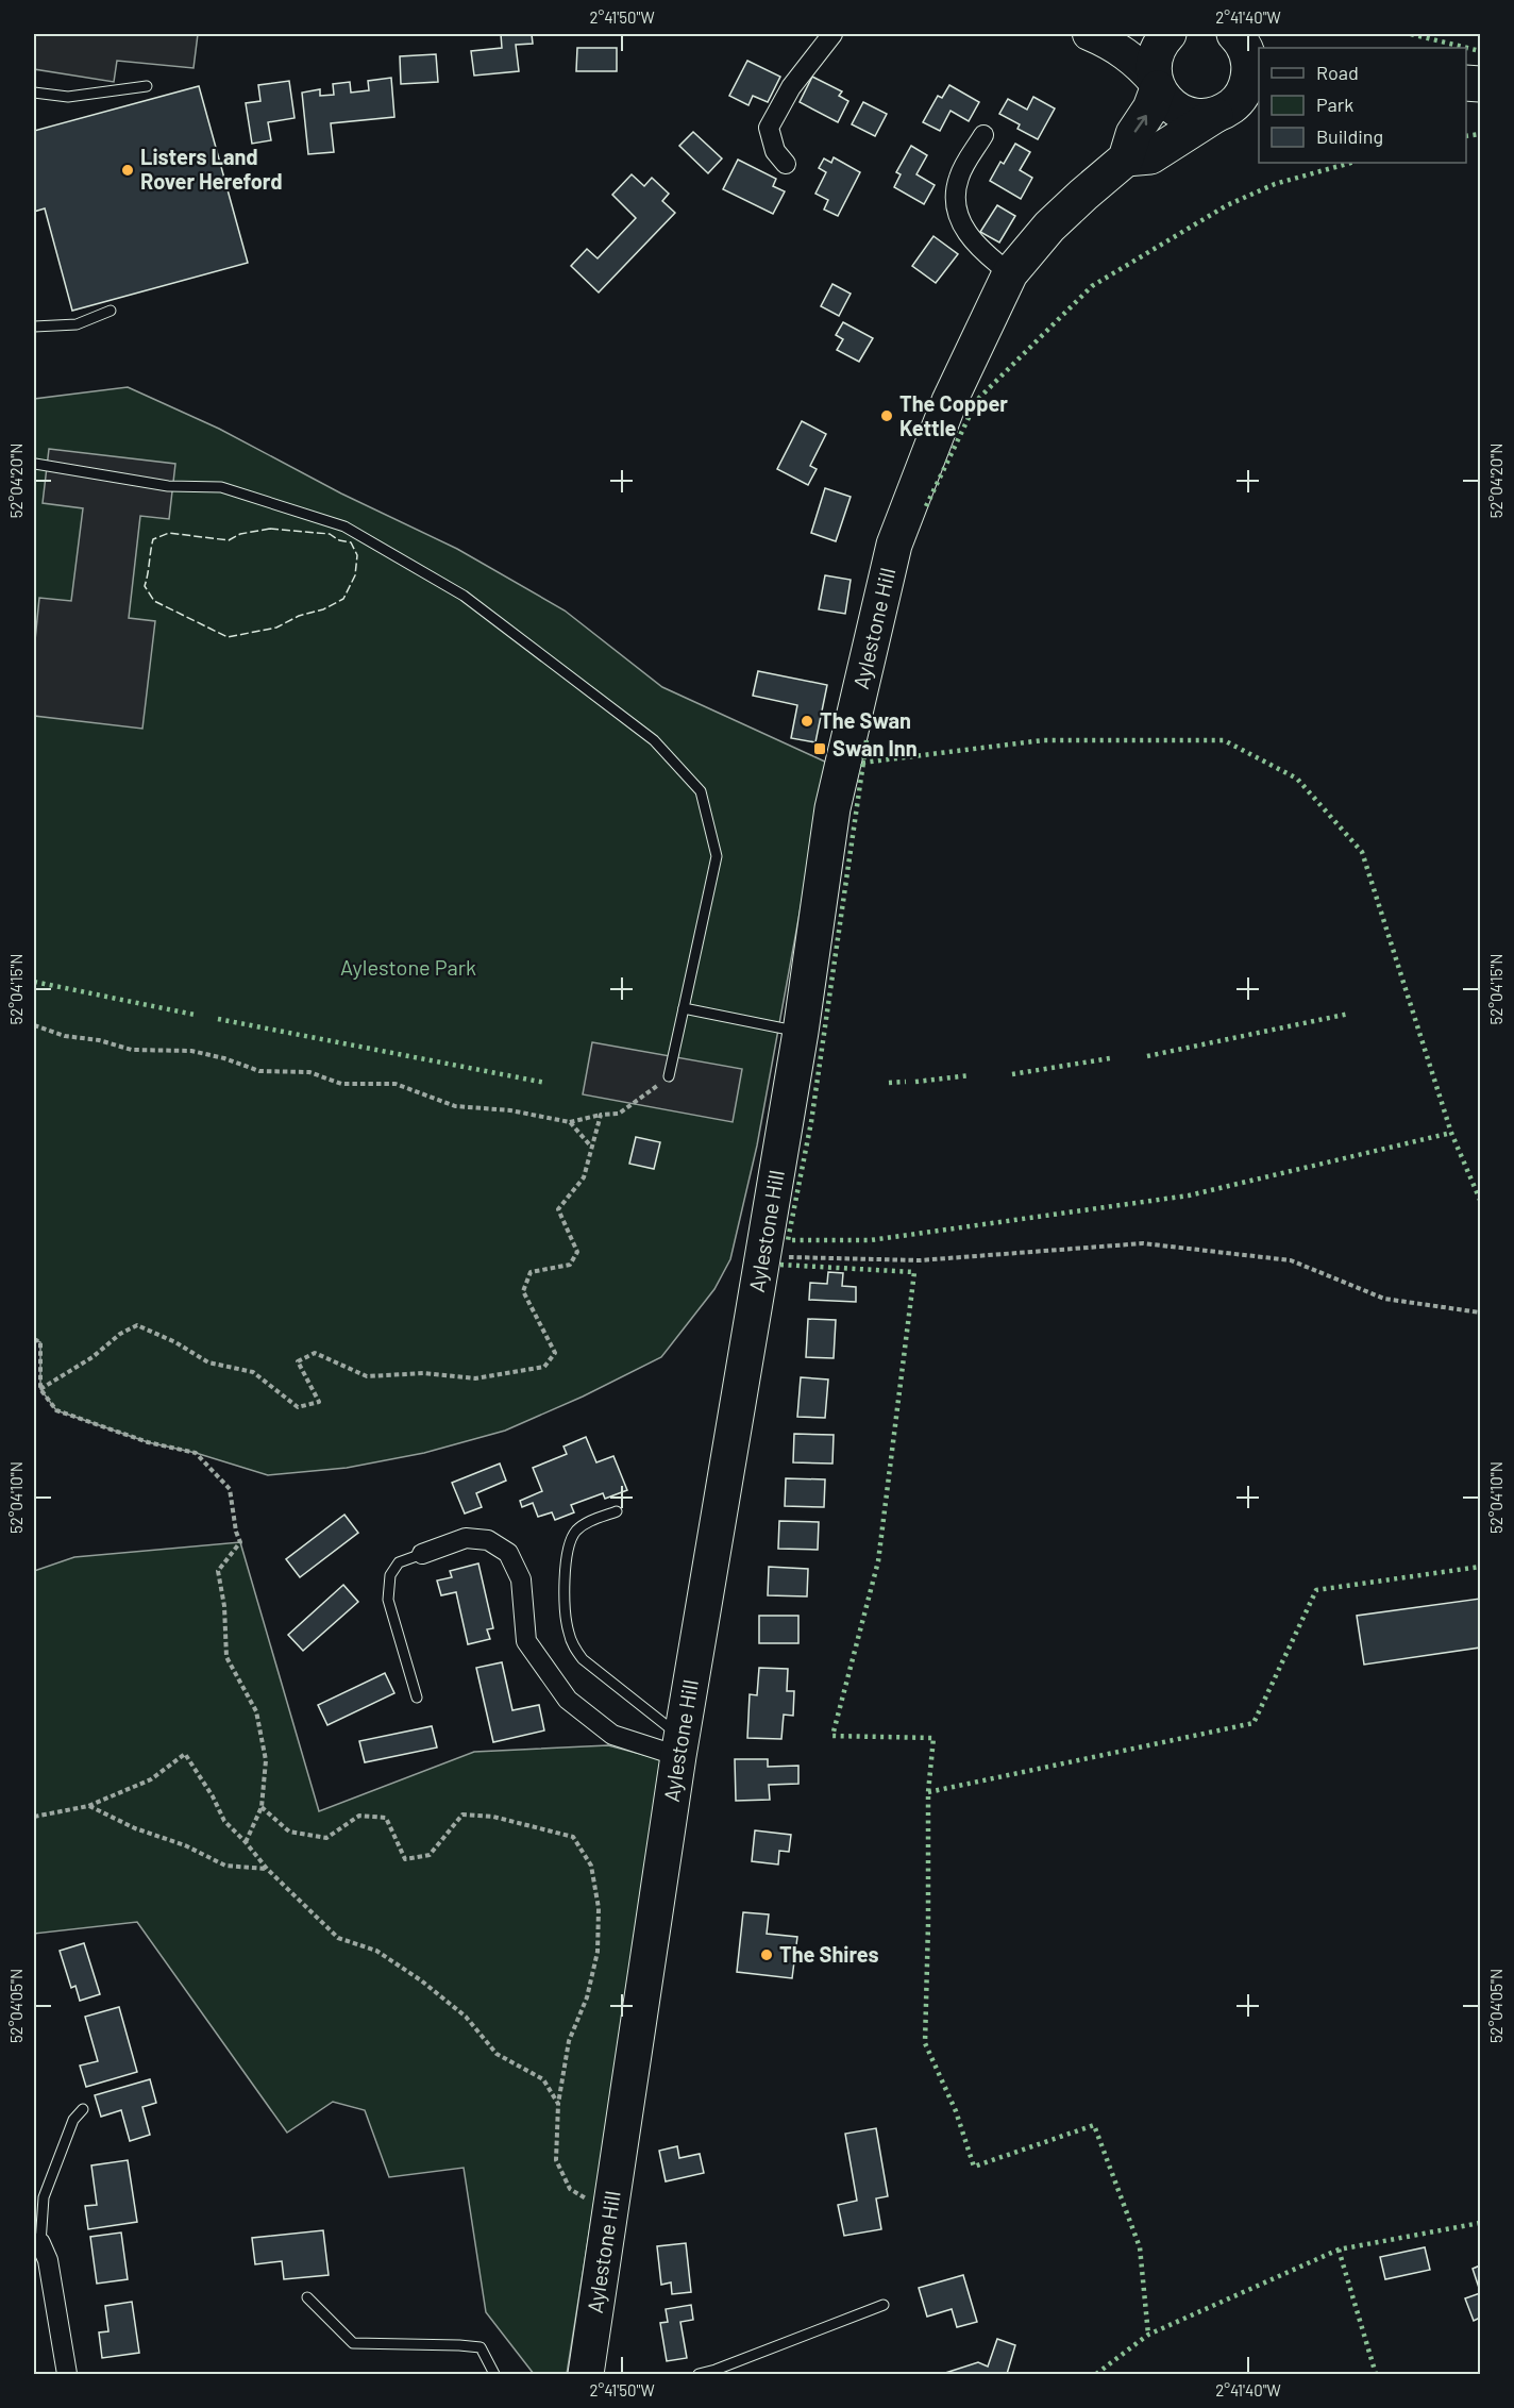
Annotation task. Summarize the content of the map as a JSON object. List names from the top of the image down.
{
  "streets": {
    "highway": ["Aylestone Hill"]
  },
  "parks": ["Aylestone Park"],
  "places": {
    "other": [
      "Listers Land Rover Hereford",
      "The Copper Kettle",
      "The Swan",
      "The Shires"
    ],
    "transit": ["Swan Inn"]
  },
  "legend": ["Road", "Park", "Building"],
  "coordinates": [
    "2°41'50\"W",
    "2°41'40\"W",
    "52°04'20\"N",
    "52°04'15\"N",
    "52°04'10\"N",
    "52°04'05\"N"
  ]
}
